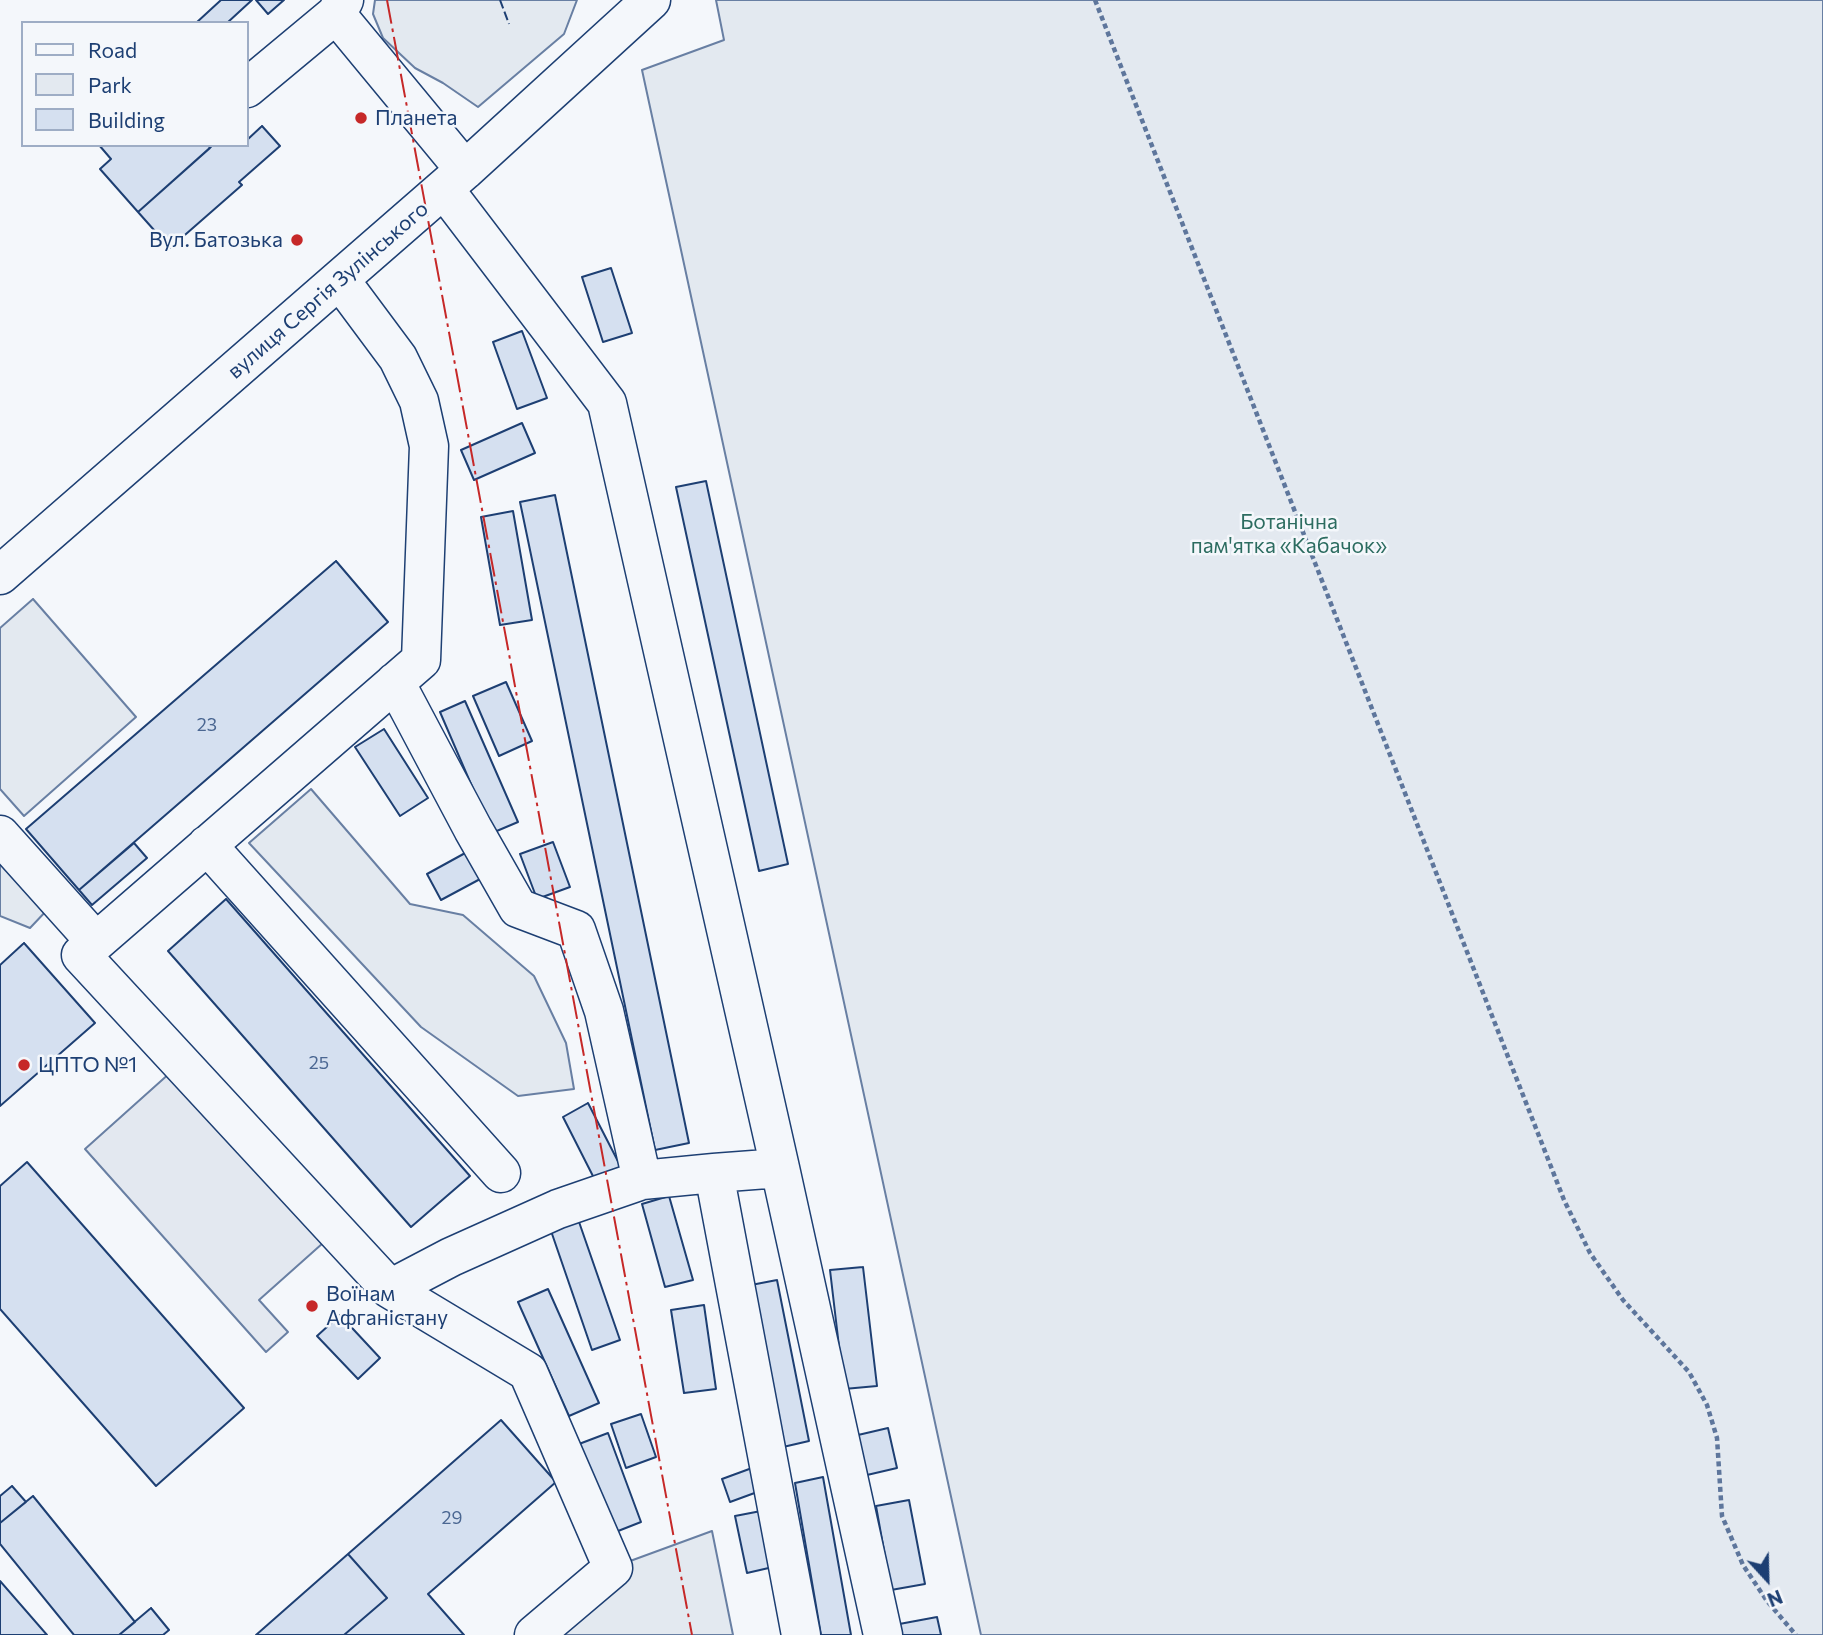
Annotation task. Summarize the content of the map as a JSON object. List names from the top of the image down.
{
  "streets": {
    "street": ["вулиця Сергія Зулінського"]
  },
  "parks": ["Ботанічна пам'ятка «Кабачок»"],
  "places": [
    "Планета",
    "Вул. Батозька",
    "ЦПТО №1",
    "Воїнам Афганістану"
  ],
  "house_numbers": ["23", "25", "29"],
  "legend": ["Road", "Park", "Building"],
  "north": "bottom"
}
